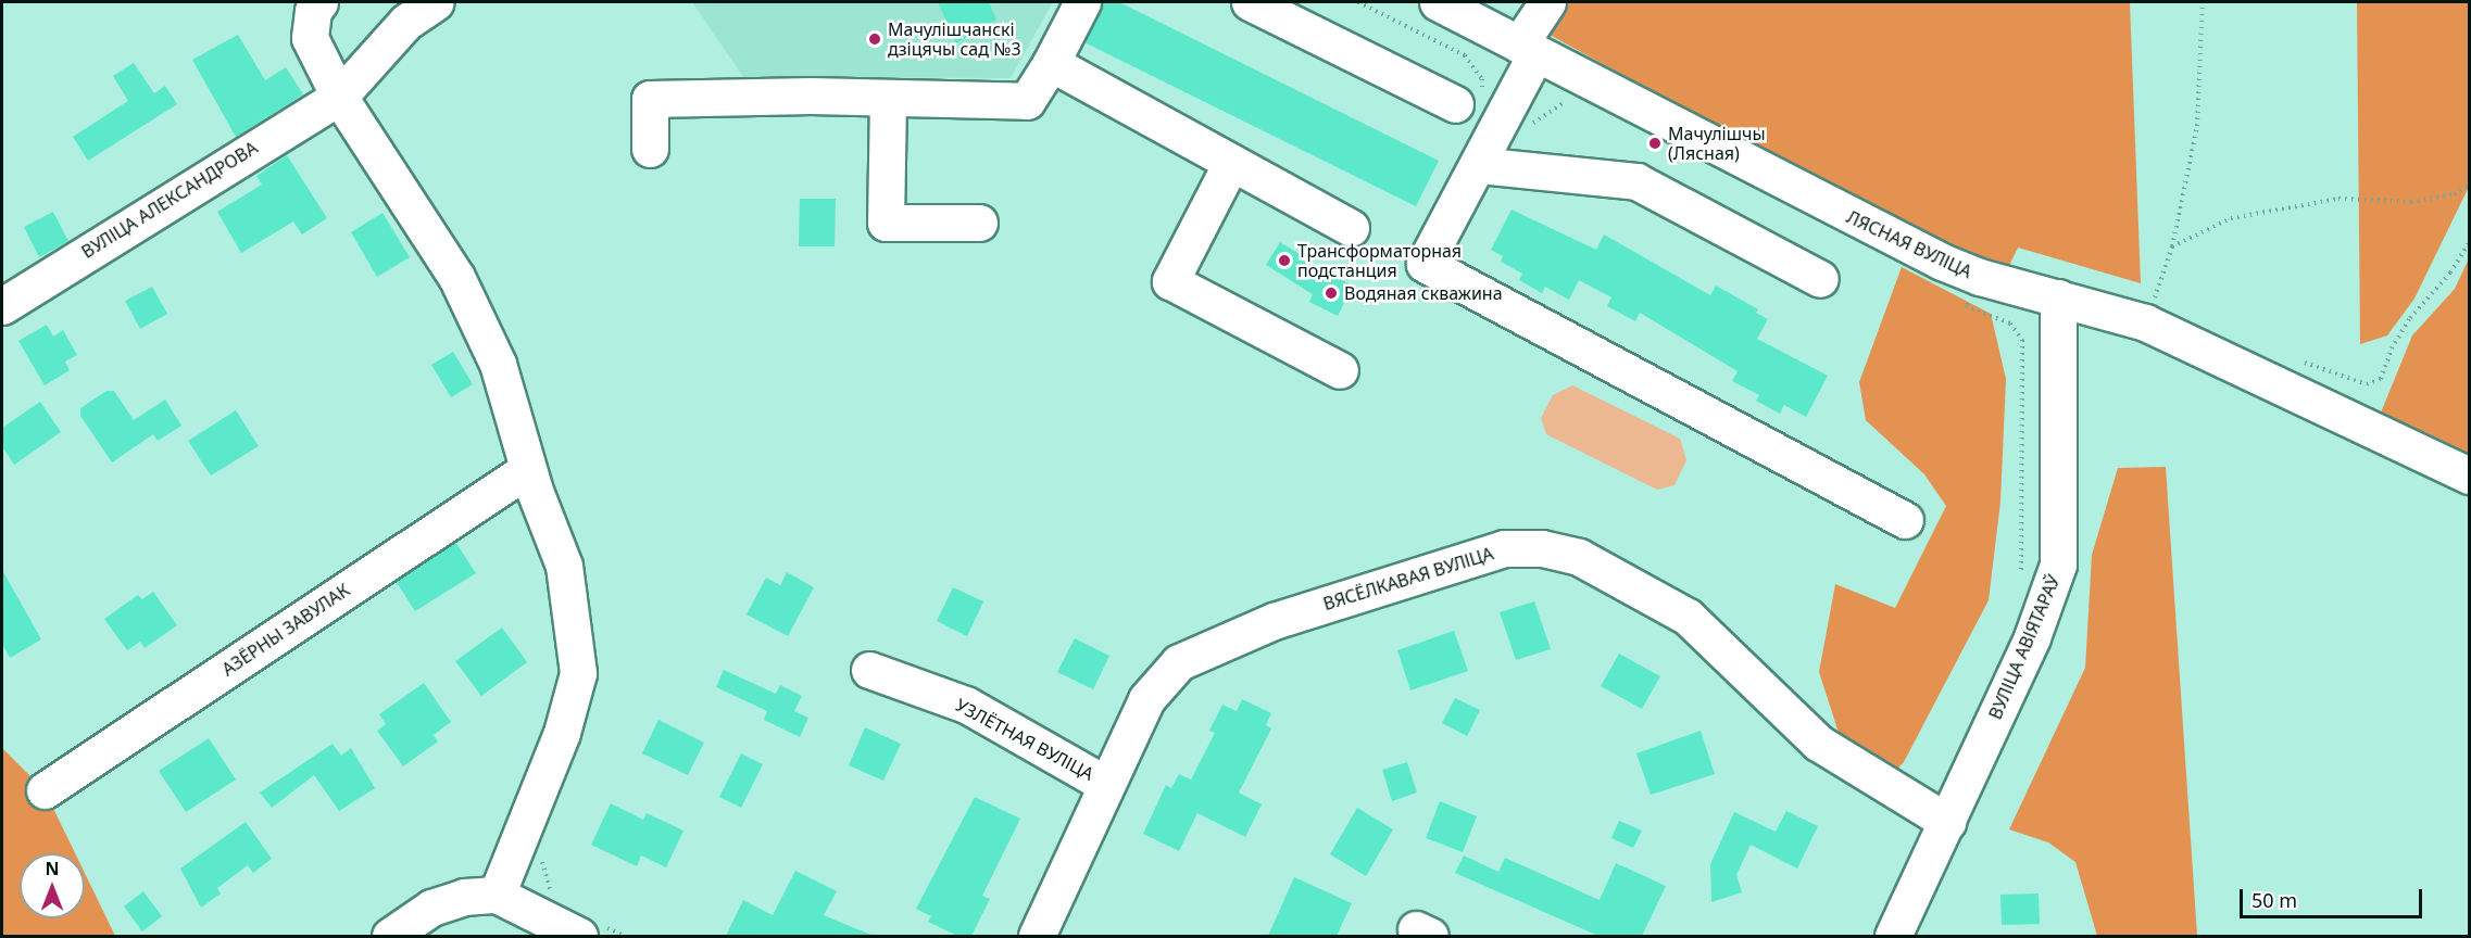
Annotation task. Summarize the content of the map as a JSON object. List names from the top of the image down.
{
  "streets": {
    "street": [
      "ВУЛІЦА АЛЕКСАНДРОВА",
      "ЛЯСНАЯ ВУЛІЦА",
      "ВЯСЁЛКАВАЯ ВУЛІЦА",
      "АЗЁРНЫ ЗАВУЛАК",
      "ВУЛІЦА АВІЯТАРАЎ",
      "УЗЛЁТНАЯ ВУЛІЦА"
    ]
  },
  "crossings": [
    ["ЛЯСНАЯ ВУЛІЦА", "ВУЛІЦА АВІЯТАРАЎ"],
    ["ВЯСЁЛКАВАЯ ВУЛІЦА", "ВУЛІЦА АВІЯТАРАЎ"],
    ["ВЯСЁЛКАВАЯ ВУЛІЦА", "УЗЛЁТНАЯ ВУЛІЦА"]
  ],
  "places": [
    "Мачулішчанскі дзіцячы сад №3",
    "Мачулішчы (Лясная)",
    "Трансформаторная подстанция",
    "Водяная скважина"
  ],
  "scale_bar": "50 m",
  "north": "top"
}
